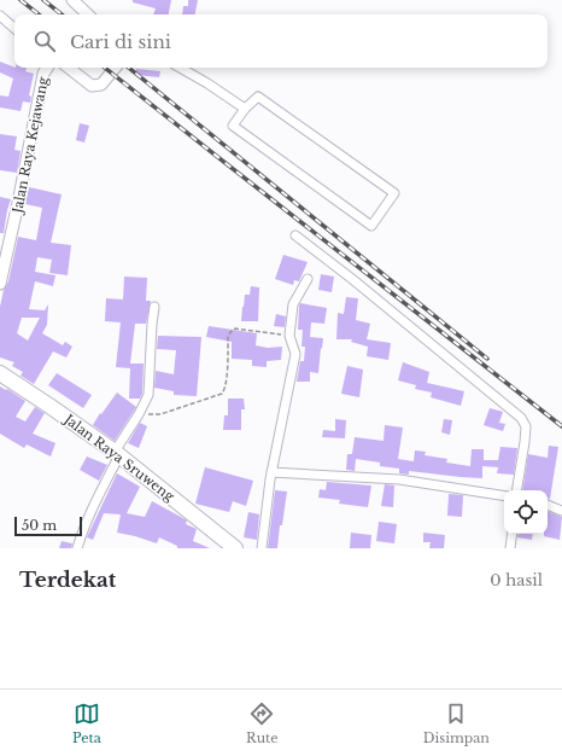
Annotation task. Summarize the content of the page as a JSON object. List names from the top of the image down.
{
  "streets": {
    "highway": ["Jalan Raya Sruweng"],
    "street": ["Jalan Raya Kejawang"]
  },
  "scale_bar": "50 m",
  "page": {
    "search": "Cari di sini",
    "scale": "50 m",
    "heading": ["Terdekat", "0 hasil"],
    "nav": ["Peta", "Rute", "Disimpan"]
  }
}
